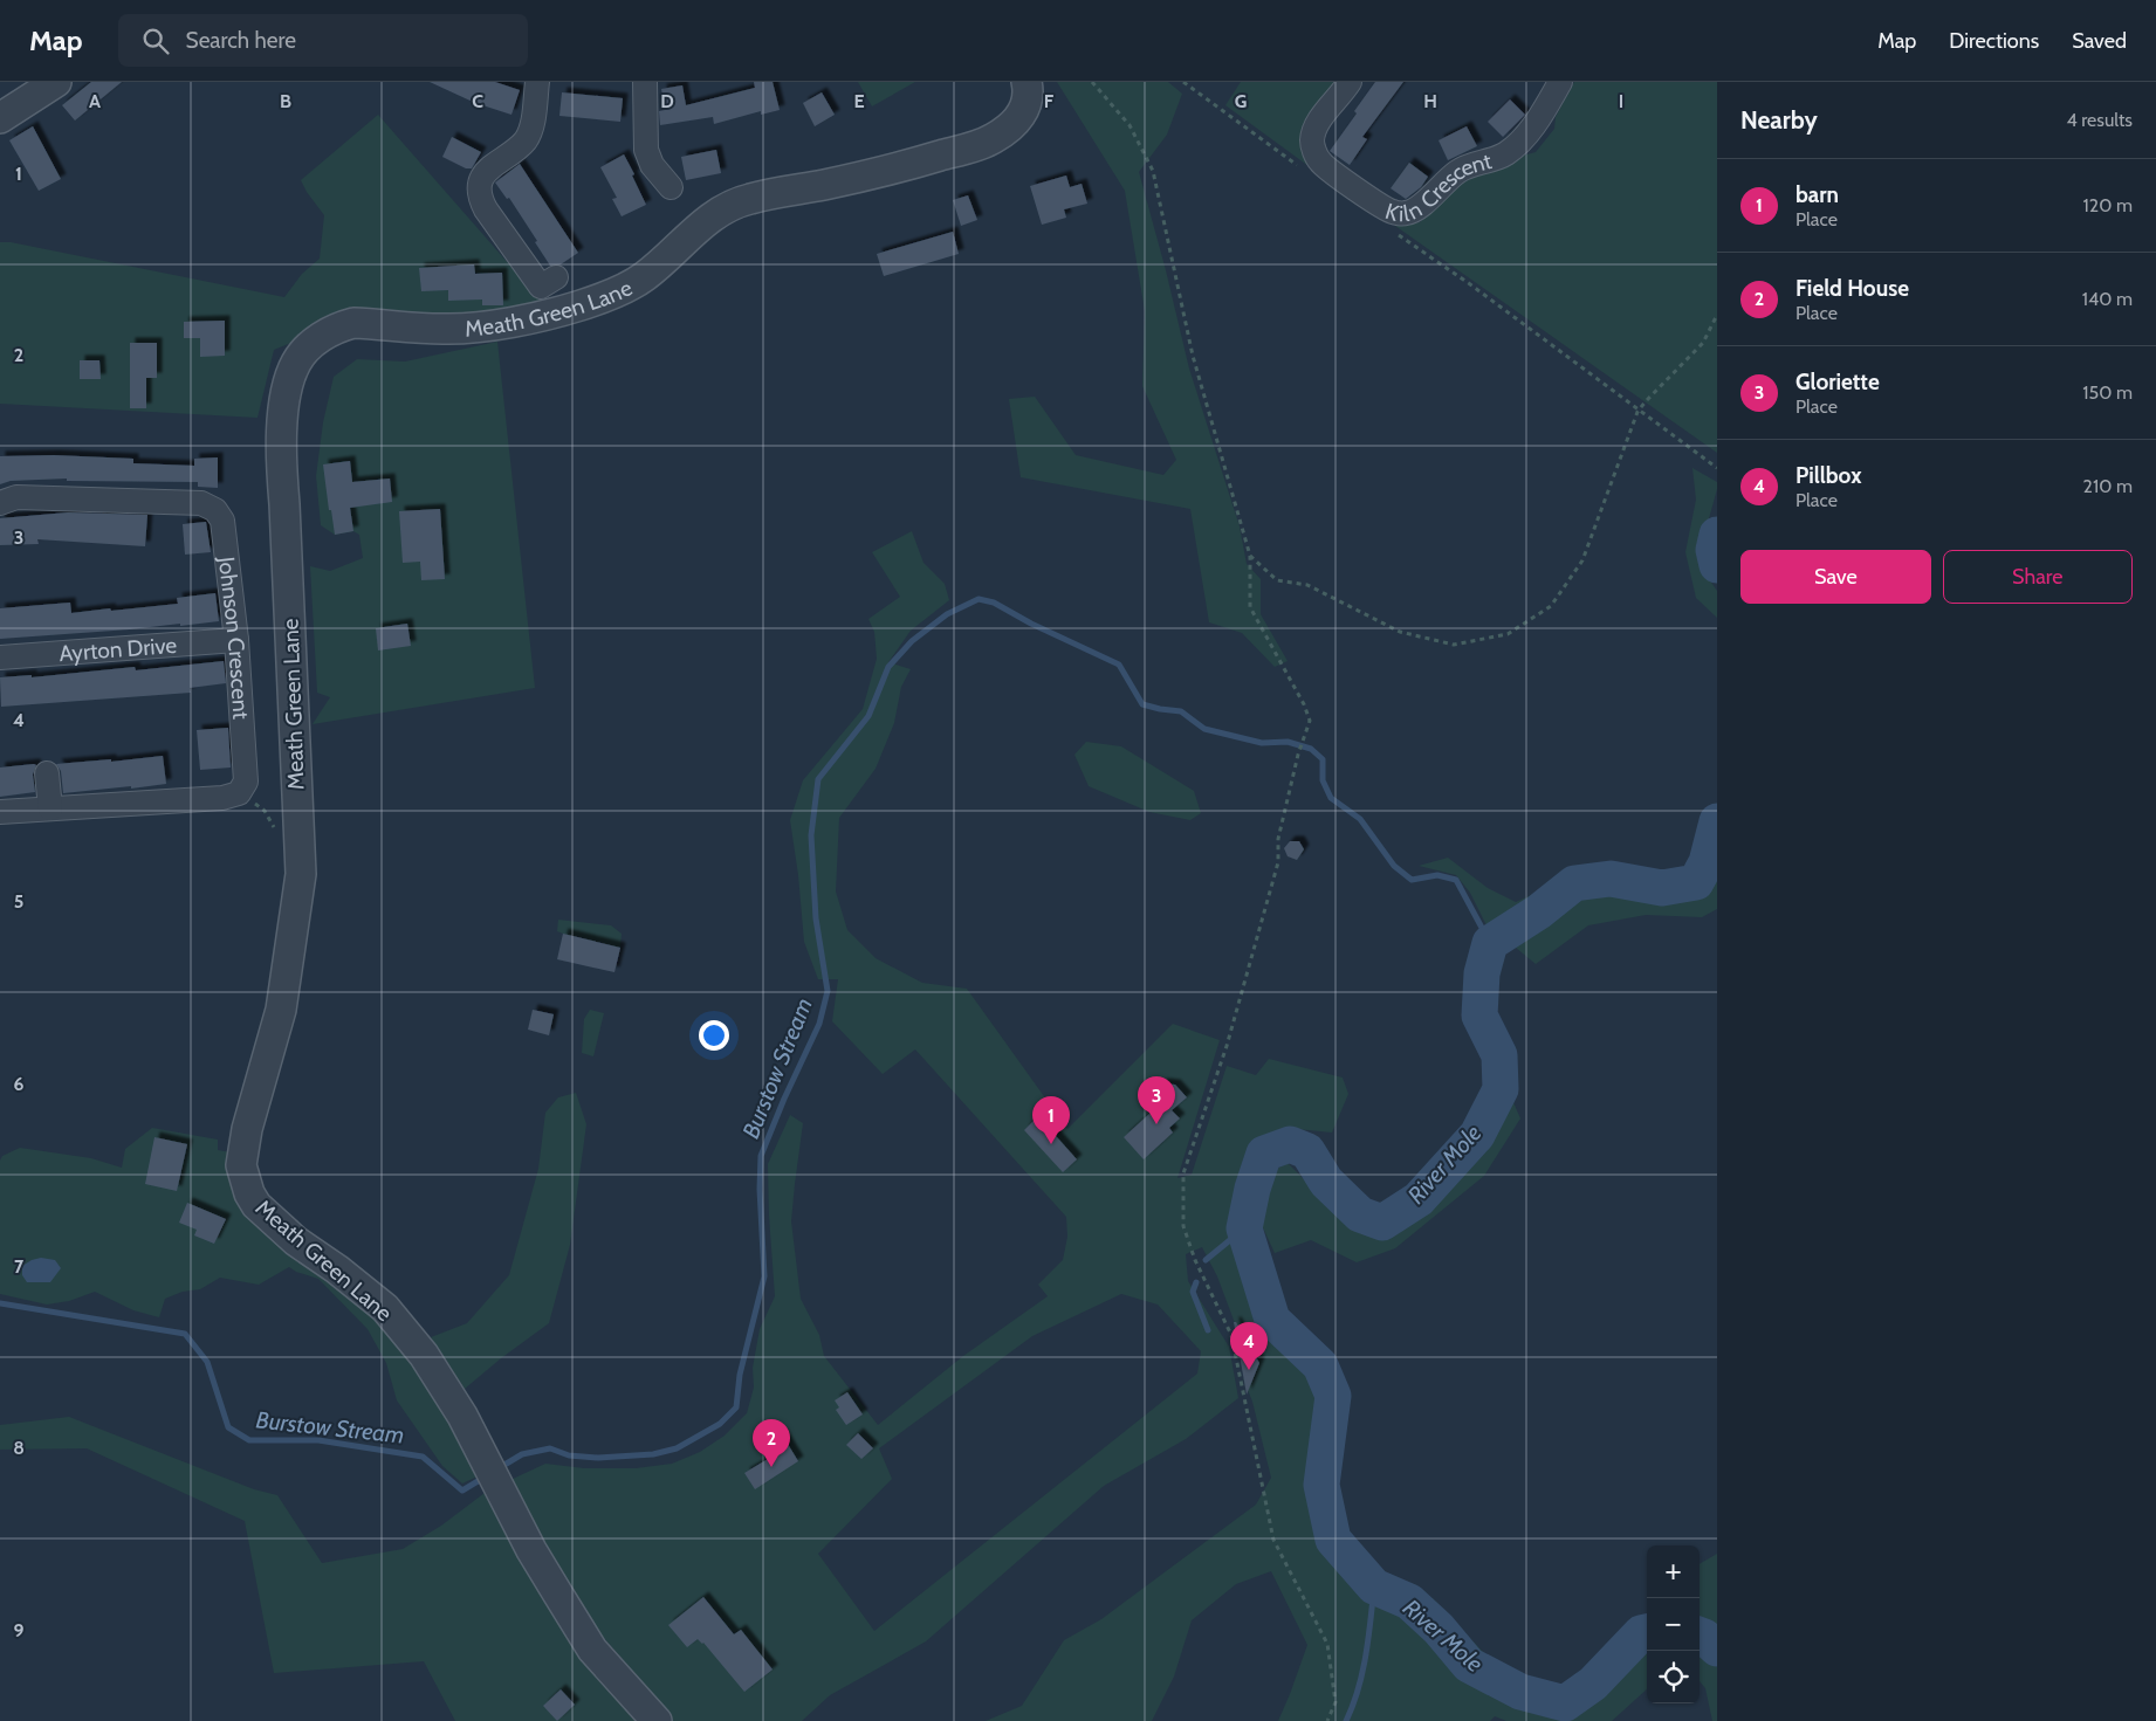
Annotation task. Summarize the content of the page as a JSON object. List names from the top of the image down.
{
  "streets": {
    "street": [
      "Kiln Crescent",
      "Meath Green Lane",
      "Johnson Crescent",
      "Ayrton Drive"
    ]
  },
  "crossings": [
    ["Johnson Crescent", "Ayrton Drive"]
  ],
  "water": ["Burstow Stream", "River Mole"],
  "page": {
    "header": "Map",
    "search": "Search here",
    "nav": ["Map", "Directions", "Saved"],
    "heading": ["Nearby", "4 results"],
    "list": [
      {
        "mark": "1",
        "name": "barn",
        "note": "Place",
        "value": "120 m"
      },
      {
        "mark": "2",
        "name": "Field House",
        "note": "Place",
        "value": "140 m"
      },
      {
        "mark": "3",
        "name": "Gloriette",
        "note": "Place",
        "value": "150 m"
      },
      {
        "mark": "4",
        "name": "Pillbox",
        "note": "Place",
        "value": "210 m"
      }
    ],
    "buttons": ["Save", "Share"],
    "pins": [
      "3",
      "1",
      "4",
      "2"
    ],
    "map_buttons": ["+", "−"]
  },
  "grid": {
    "columns": [
      "A",
      "B",
      "C",
      "D",
      "E",
      "F",
      "G",
      "H",
      "I"
    ],
    "rows": [
      "1",
      "2",
      "3",
      "4",
      "5",
      "6",
      "7",
      "8",
      "9"
    ]
  }
}
